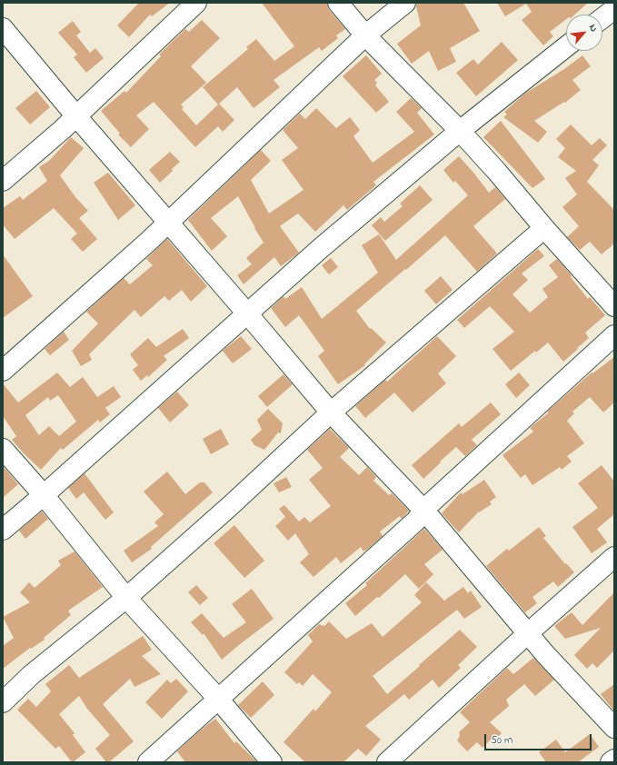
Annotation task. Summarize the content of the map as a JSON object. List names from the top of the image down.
{
  "scale_bar": "50 m",
  "north": "top right"
}
